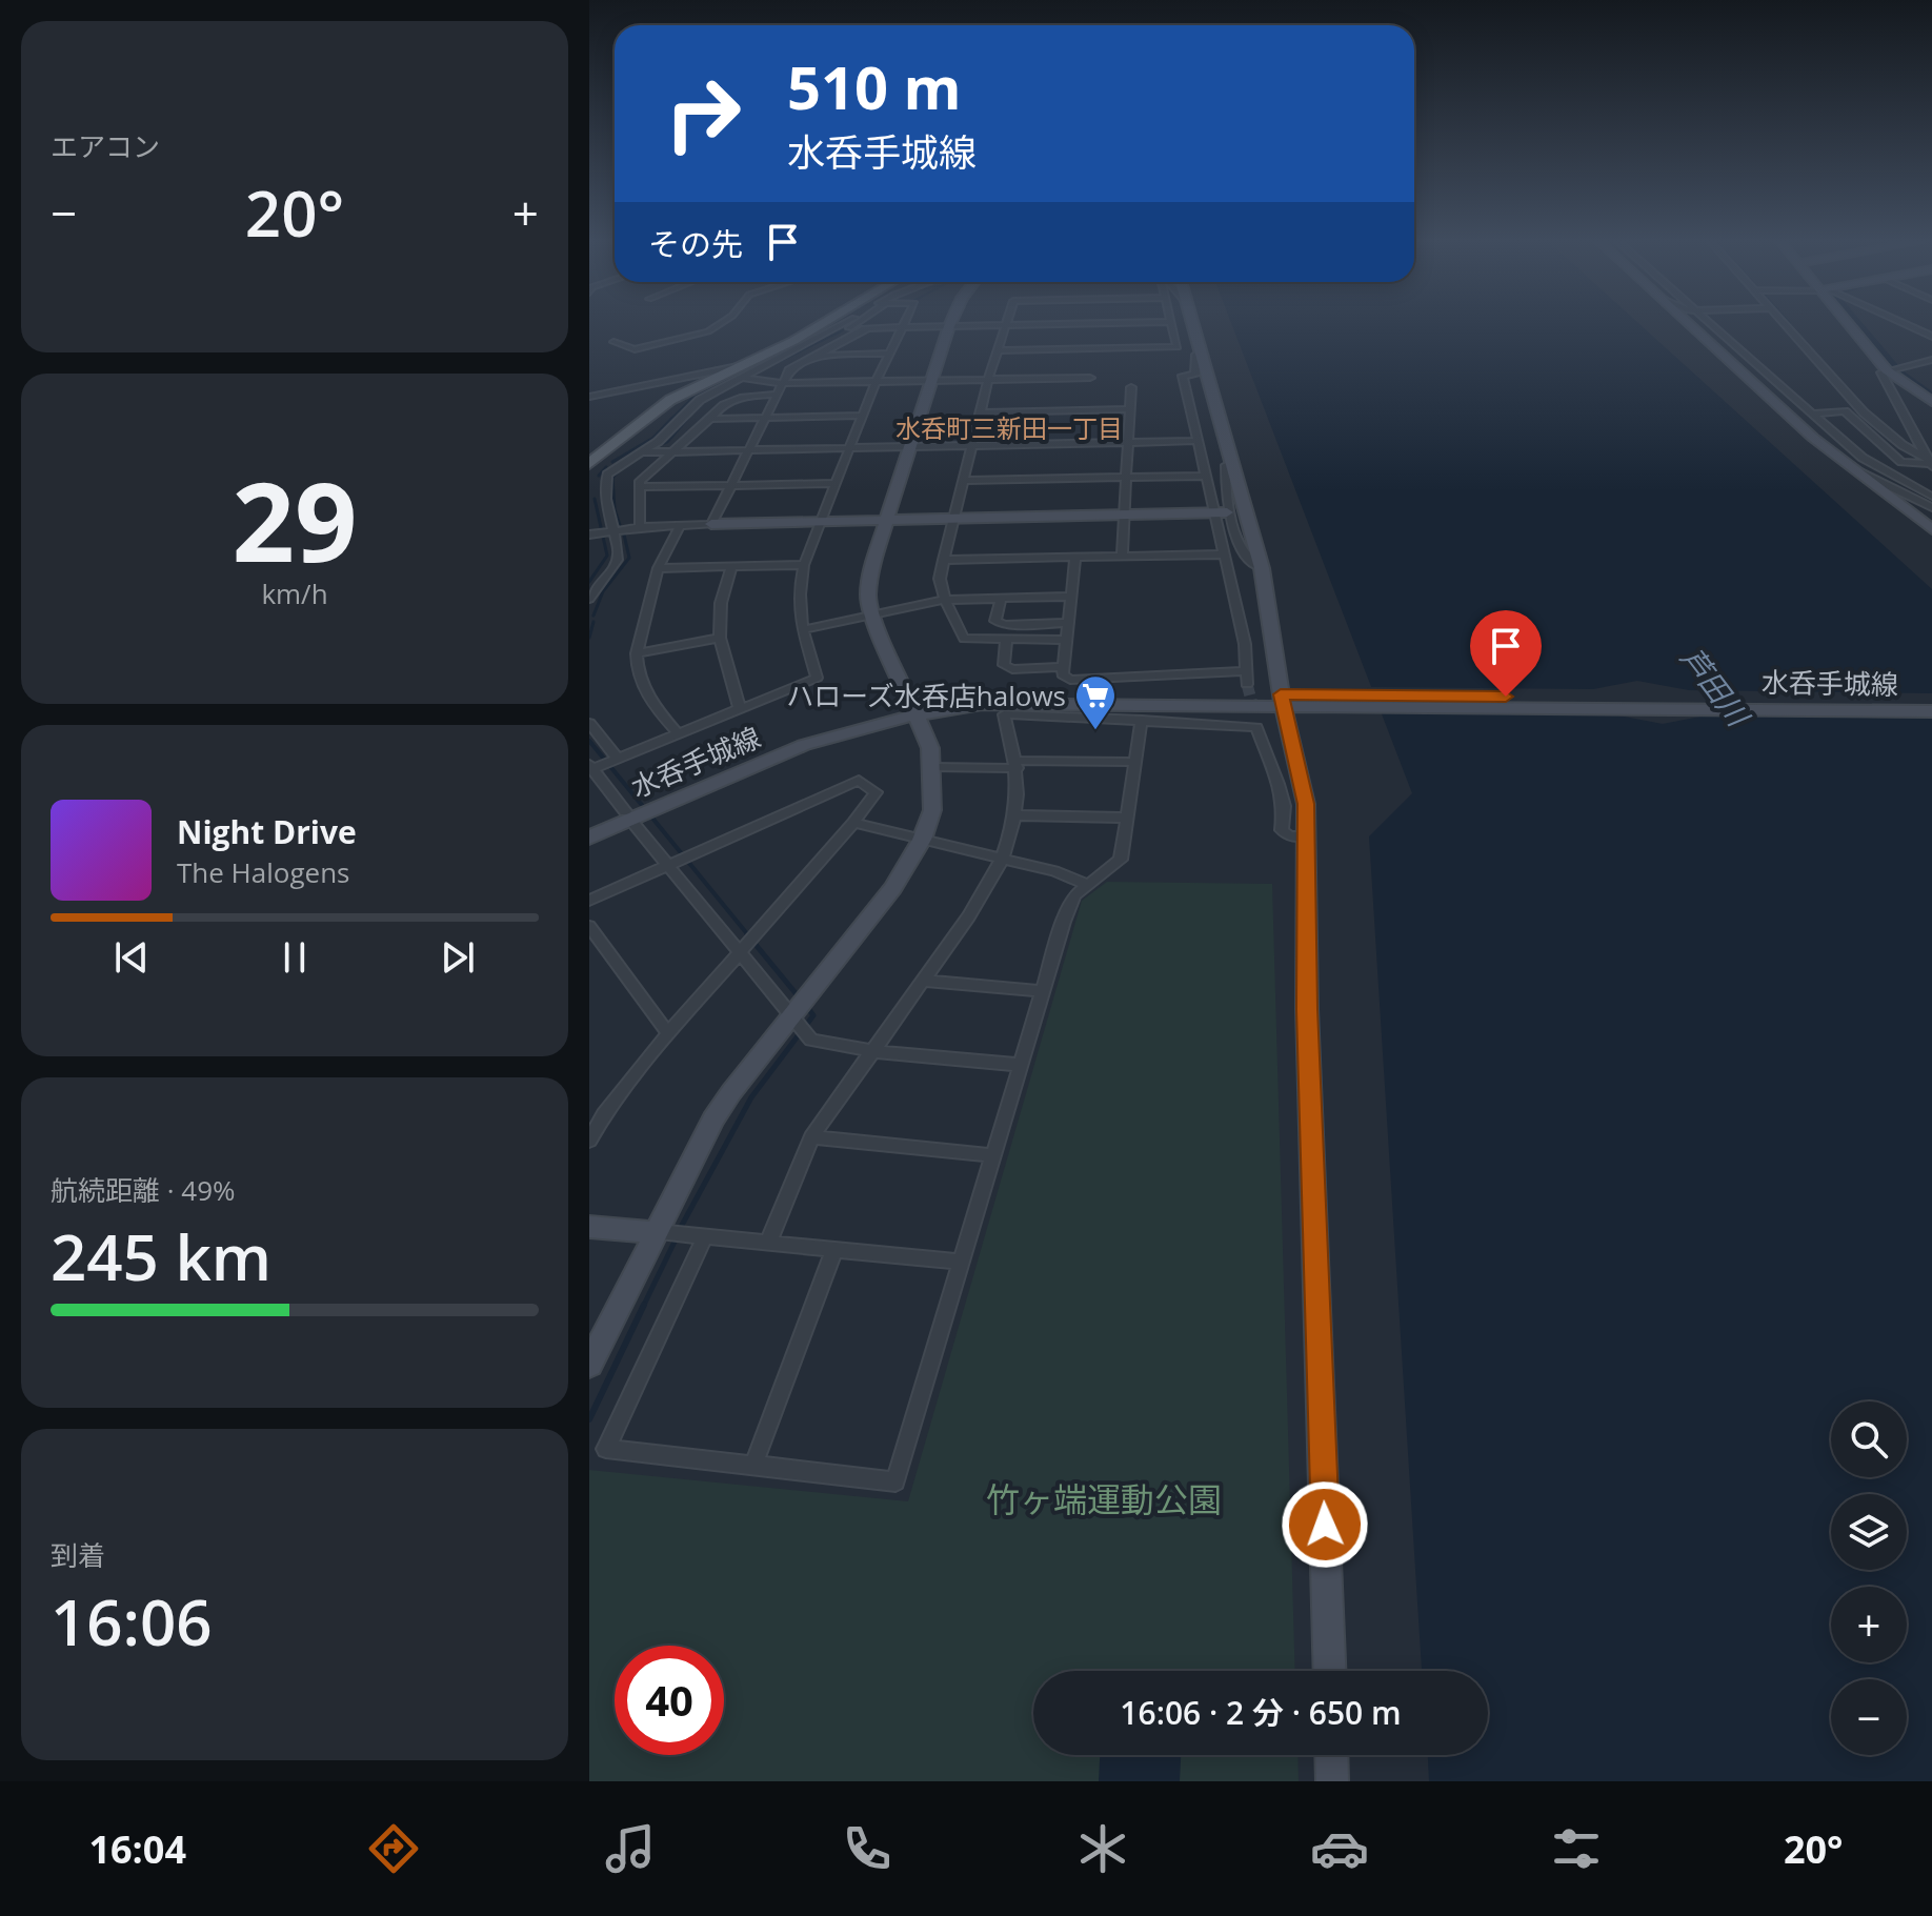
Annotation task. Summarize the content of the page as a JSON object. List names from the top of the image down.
{
  "streets": {
    "street": ["水呑手城線"]
  },
  "districts": ["水呑町三新田一丁目"],
  "water": ["芦田川"],
  "parks": ["竹ヶ端運動公園"],
  "places": {
    "supermarket": ["ハローズ水呑店halows"]
  },
  "page": {
    "tile": [
      "エアコン",
      ["29", "km/h"],
      ["航続距離 · 49%", "245 km"],
      ["到着", "16:06"]
    ],
    "turn": ["510 m", "水呑手城線"],
    "heat": ["−", "20°", "+"],
    "then": "その先",
    "song": ["Night Drive", "The Halogens"],
    "map_buttons": ["+", "−"],
    "limit": "40",
    "trip": "16:06 · 2 分 · 650 m",
    "tabs": ["16:04", "20°"]
  }
}
